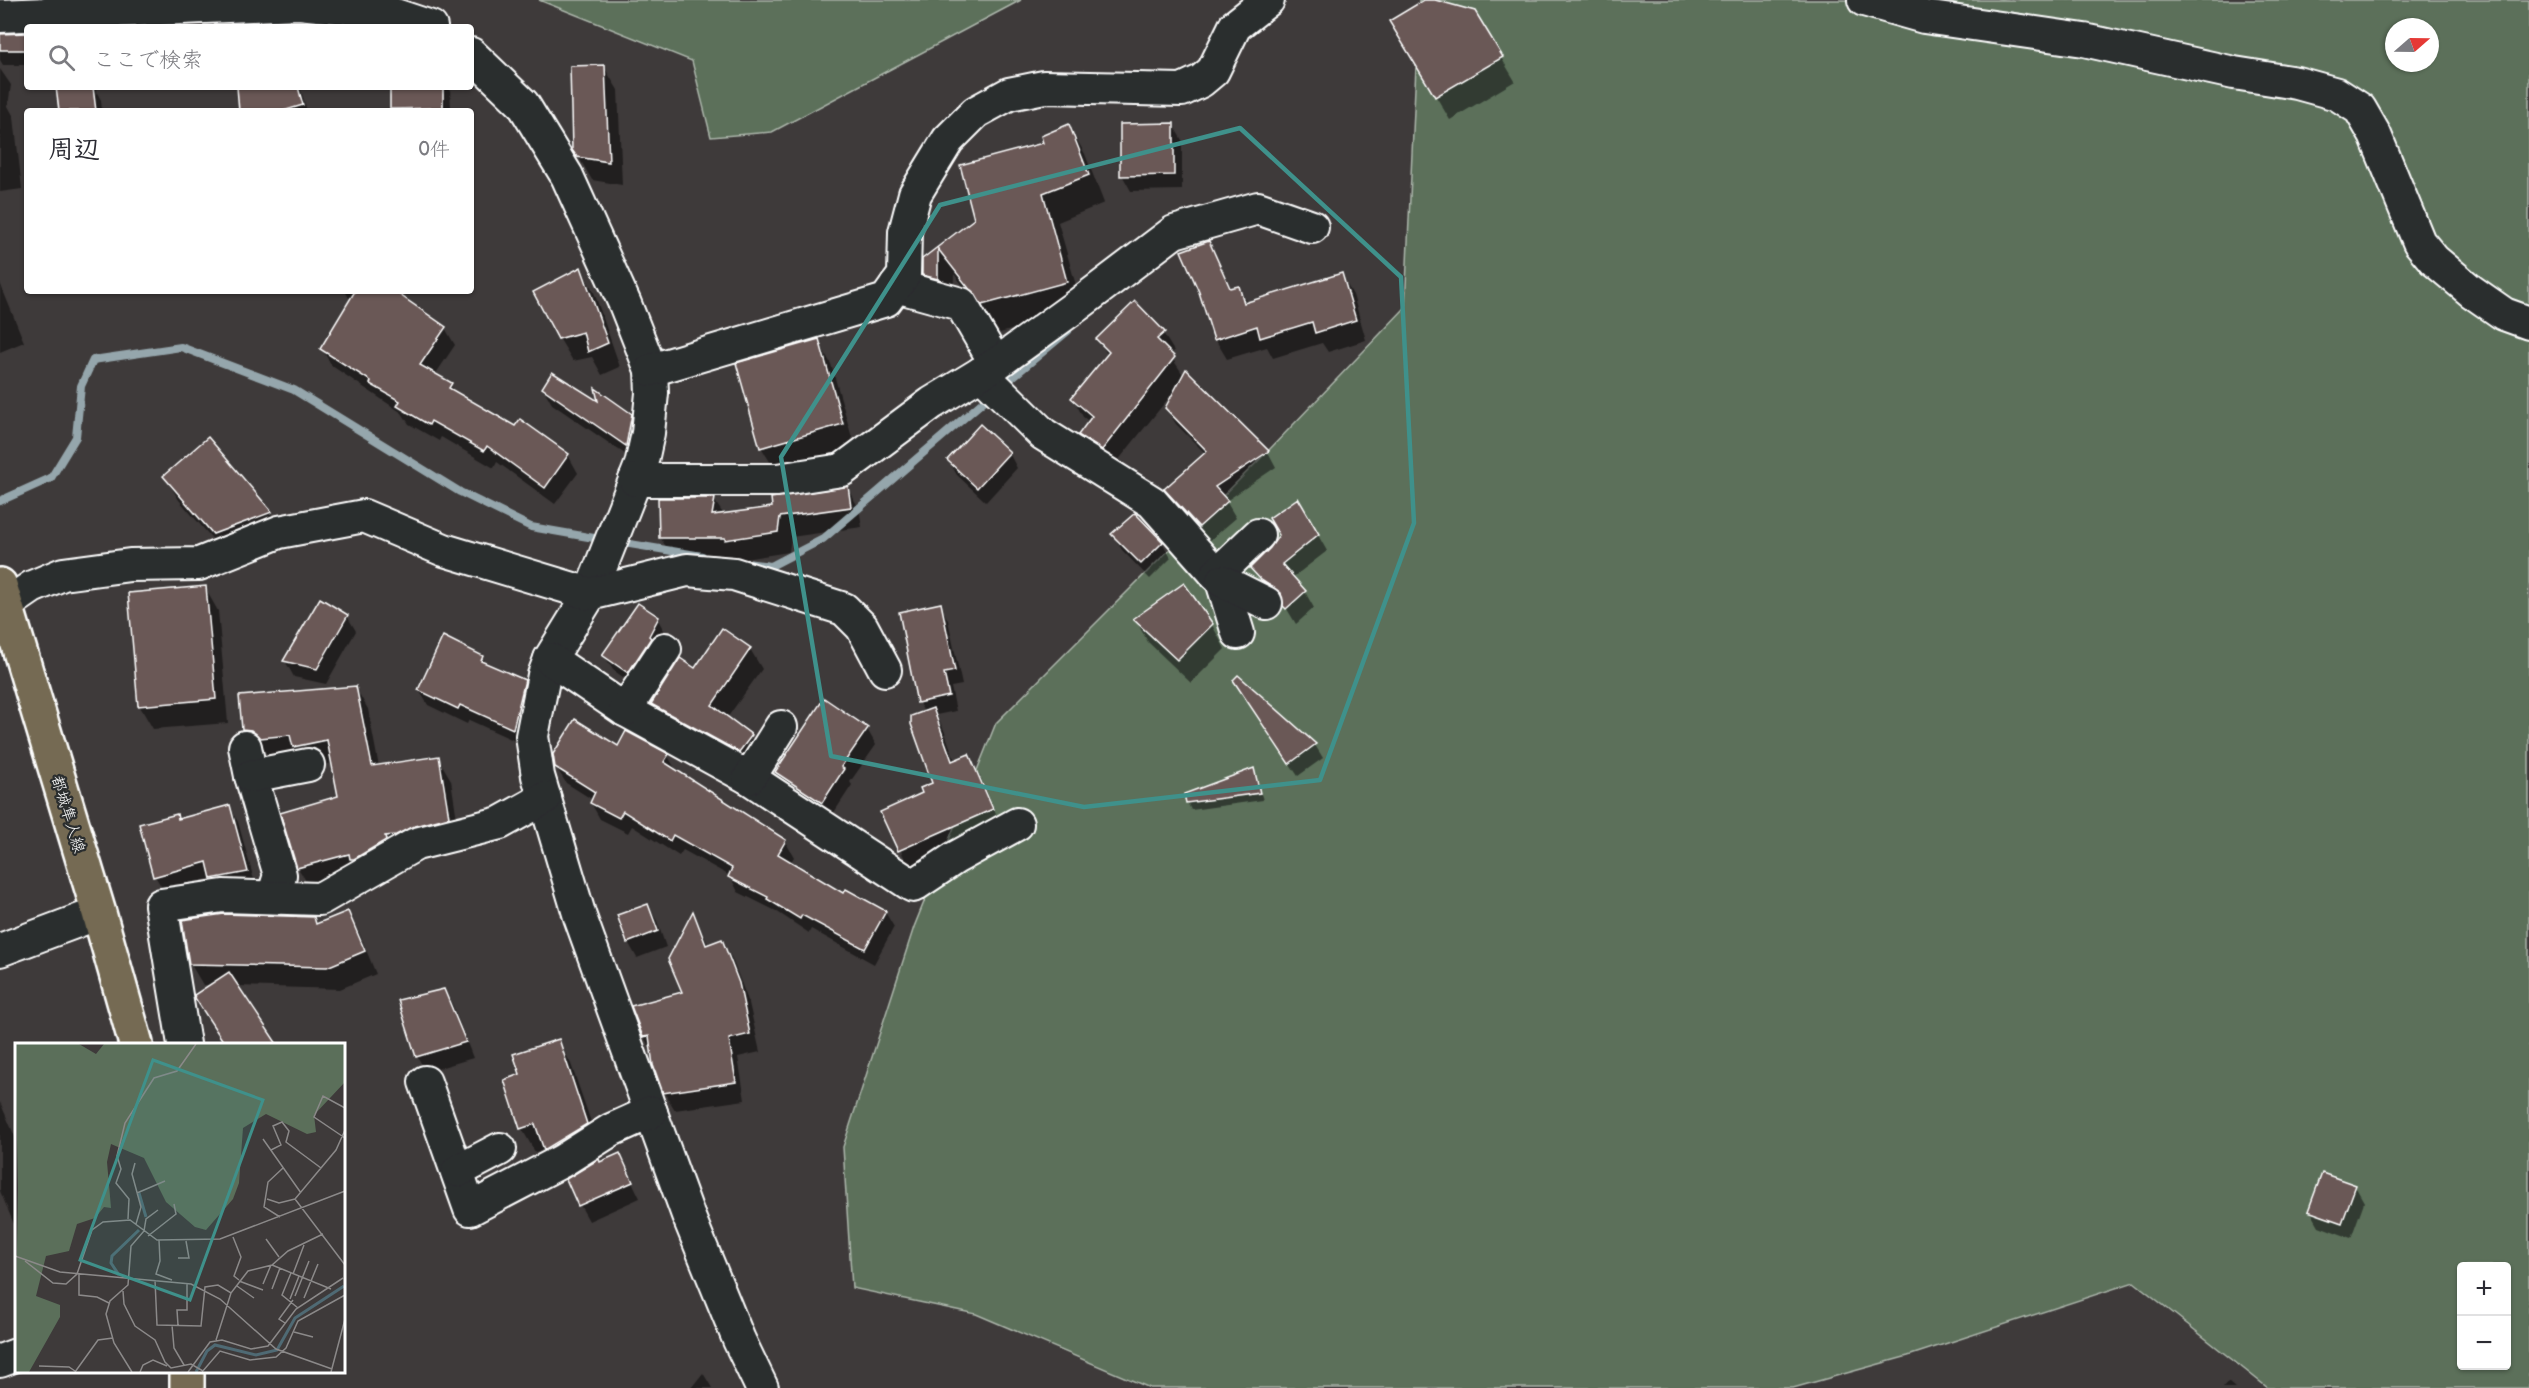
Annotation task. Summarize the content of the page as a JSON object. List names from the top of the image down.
{
  "streets": {
    "main road": ["都城隼人線"]
  },
  "north": "right",
  "page": {
    "search": "ここで検索",
    "heading": ["周辺", "0件"],
    "map_buttons": ["+", "−"]
  }
}
